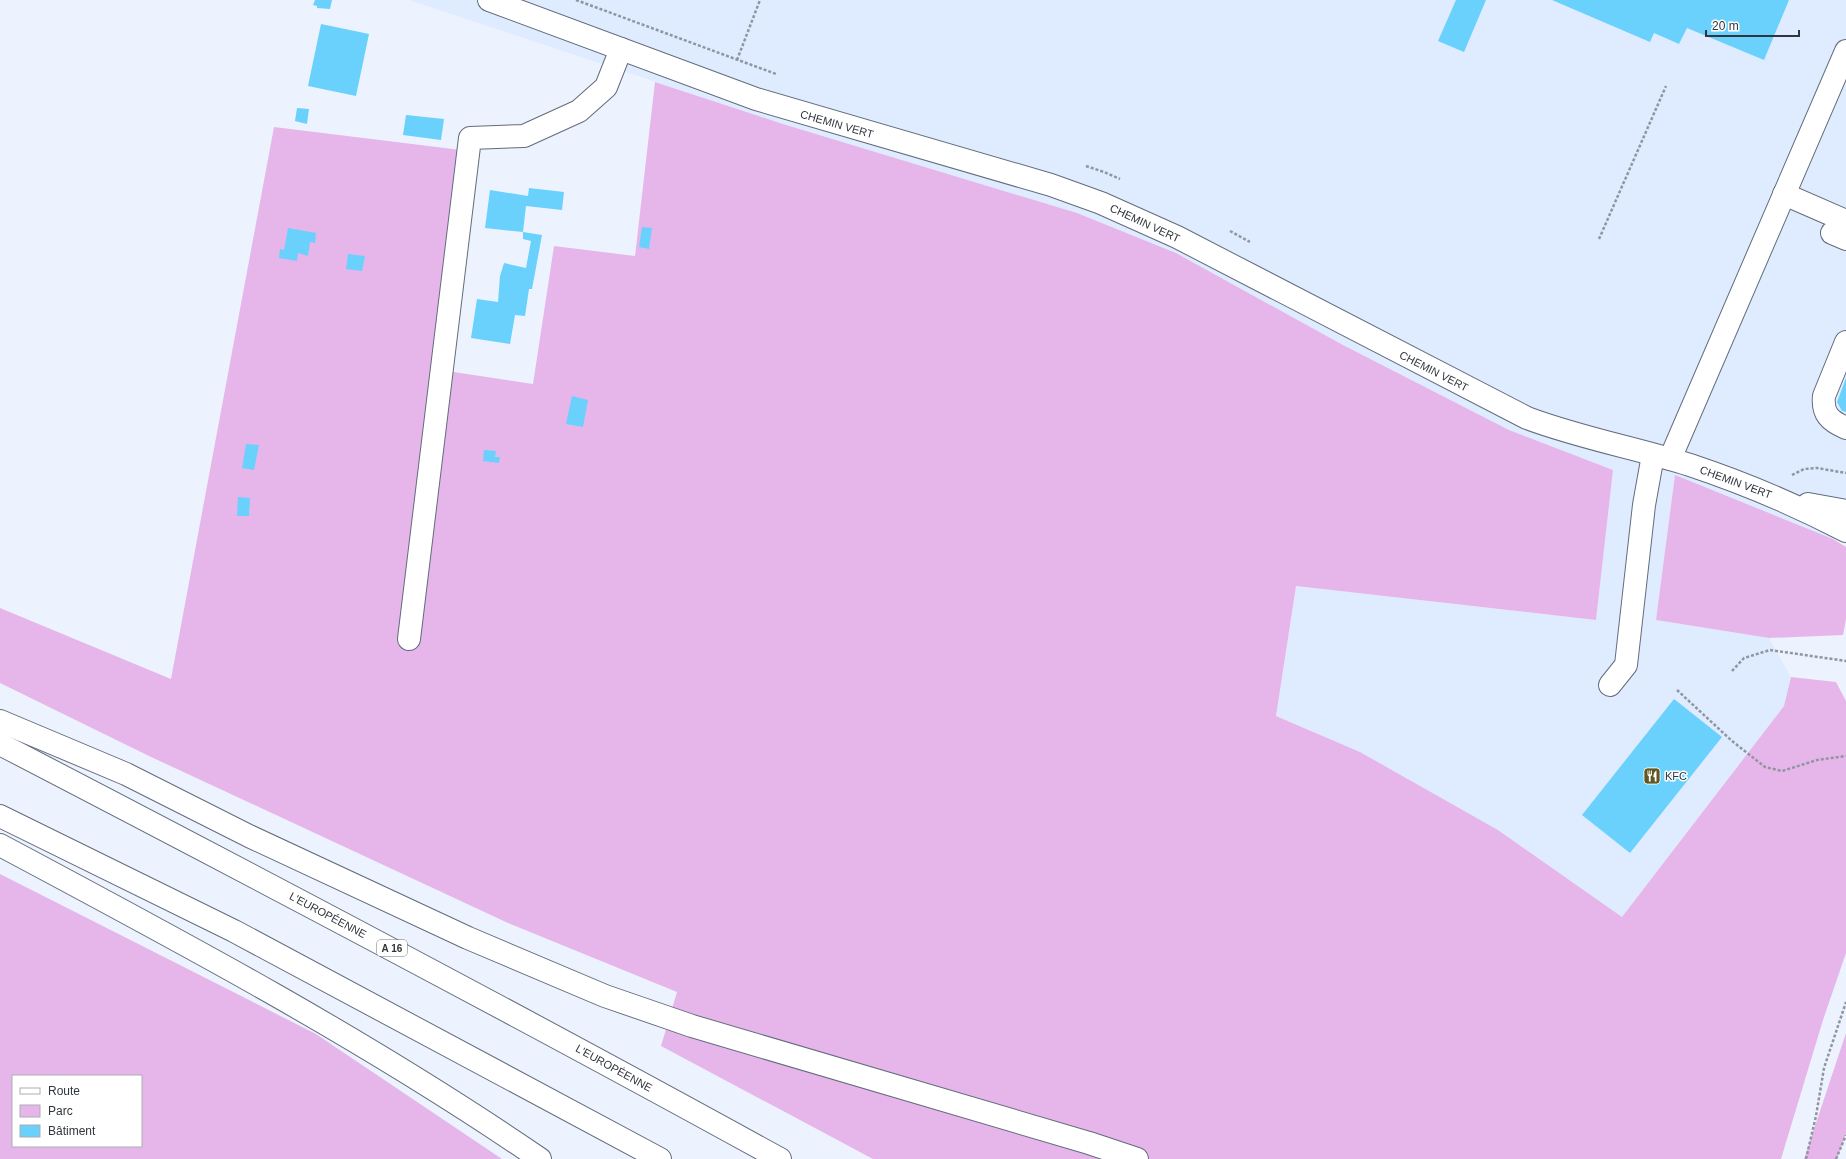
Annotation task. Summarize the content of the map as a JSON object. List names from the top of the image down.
{
  "streets": {
    "main road": ["CHEMIN VERT", "L'EUROPÉENNE", "A 16"]
  },
  "places": {
    "restaurant": ["KFC"]
  },
  "legend": ["Route", "Parc", "Bâtiment"],
  "scale_bar": "20 m"
}
